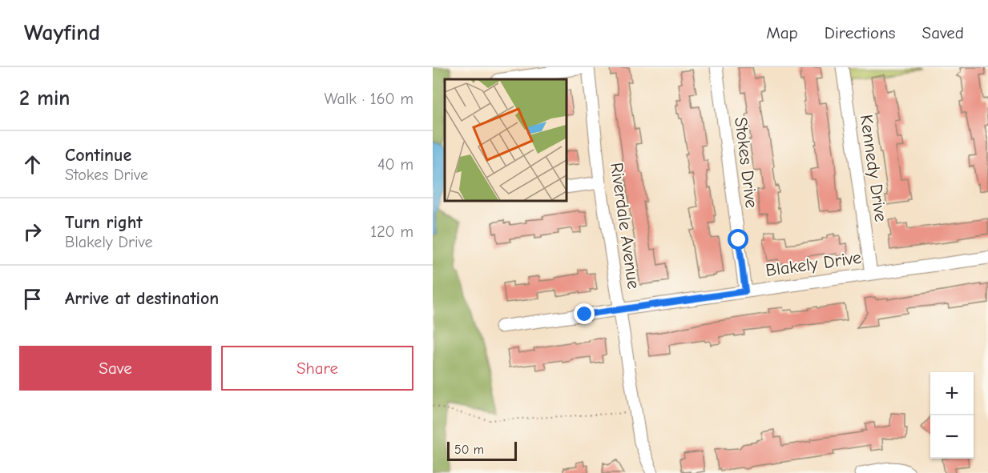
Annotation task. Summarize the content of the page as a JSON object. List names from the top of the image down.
{
  "streets": {
    "street": [
      "Stokes Drive",
      "Kennedy Drive",
      "Riverdale Avenue",
      "Blakely Drive"
    ]
  },
  "crossings": [
    ["Stokes Drive", "Blakely Drive"],
    ["Kennedy Drive", "Blakely Drive"],
    ["Riverdale Avenue", "Blakely Drive"]
  ],
  "scale_bar": "50 m",
  "page": {
    "header": "Wayfind",
    "nav": ["Map", "Directions", "Saved"],
    "heading": ["2 min", "Walk · 160 m"],
    "list": [
      ["Continue", "Stokes Drive", "40 m"],
      ["Turn right", "Blakely Drive", "120 m"],
      "Arrive at destination"
    ],
    "buttons": ["Save", "Share"],
    "map_buttons": ["+", "−"],
    "scale": "50 m"
  }
}
